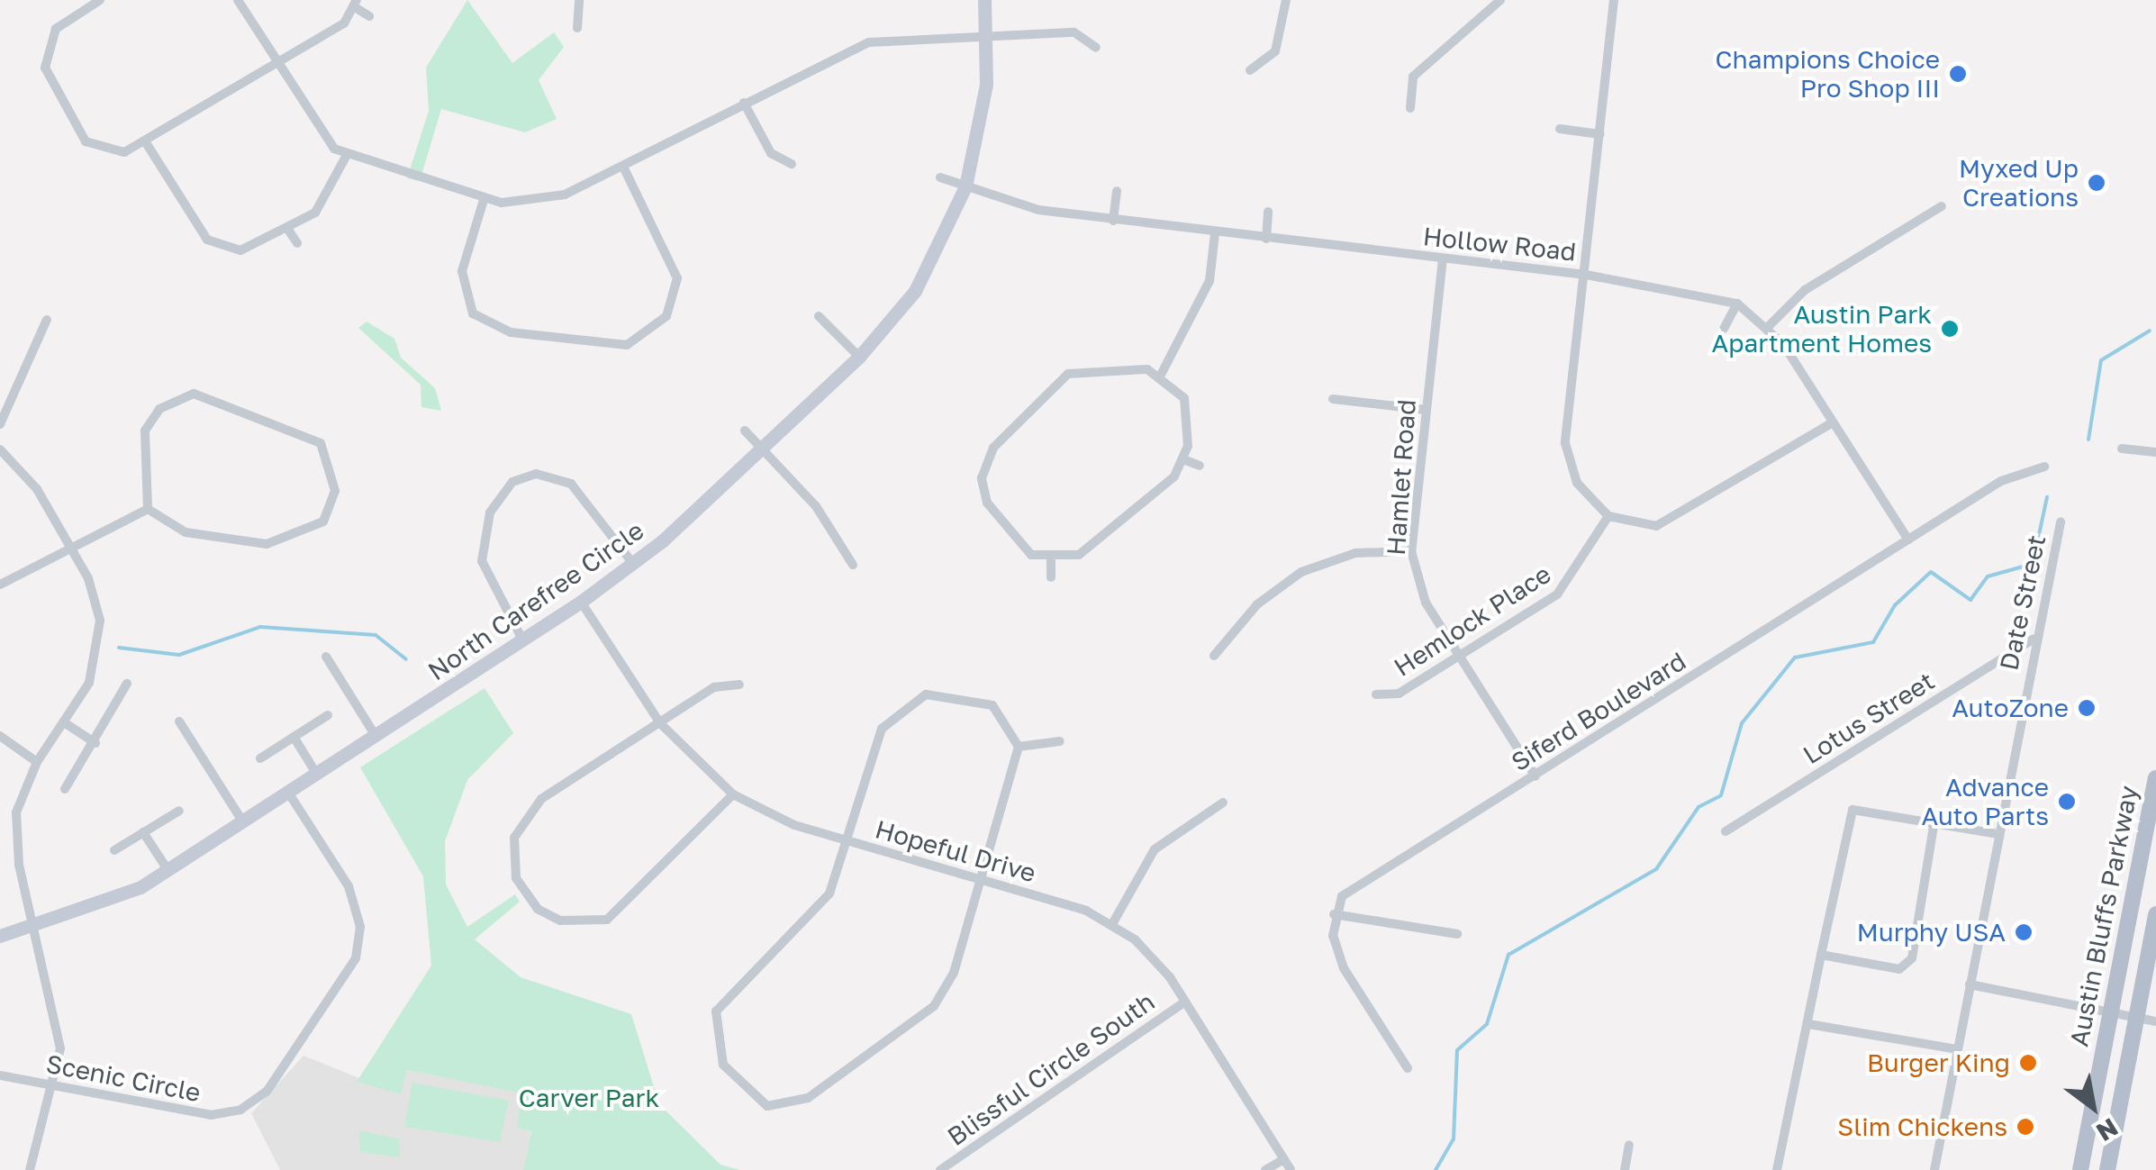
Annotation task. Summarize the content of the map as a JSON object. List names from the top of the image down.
{
  "streets": {
    "main road": ["North Carefree Circle", "Austin Bluffs Parkway"],
    "street": [
      "Hollow Road",
      "Hamlet Road",
      "Date Street",
      "Hemlock Place",
      "Siferd Boulevard",
      "Lotus Street",
      "Hopeful Drive",
      "Blissful Circle South",
      "Scenic Circle"
    ]
  },
  "crossings": [
    ["Hollow Road", "Hamlet Road"],
    ["Hollow Road", "North Carefree Circle"],
    ["Hollow Road", "Siferd Boulevard"],
    ["Hamlet Road", "Hemlock Place"],
    ["Hamlet Road", "Siferd Boulevard"],
    ["North Carefree Circle", "Hopeful Drive"],
    ["North Carefree Circle", "Scenic Circle"],
    ["Date Street", "Lotus Street"],
    ["Hopeful Drive", "Blissful Circle South"]
  ],
  "parks": ["Carver Park"],
  "places": [
    "Champions Choice Pro Shop III",
    "Myxed Up Creations",
    "Austin Park Apartment Homes",
    "AutoZone",
    "Advance Auto Parts",
    "Murphy USA",
    "Burger King",
    "Slim Chickens"
  ],
  "north": "bottom right"
}
